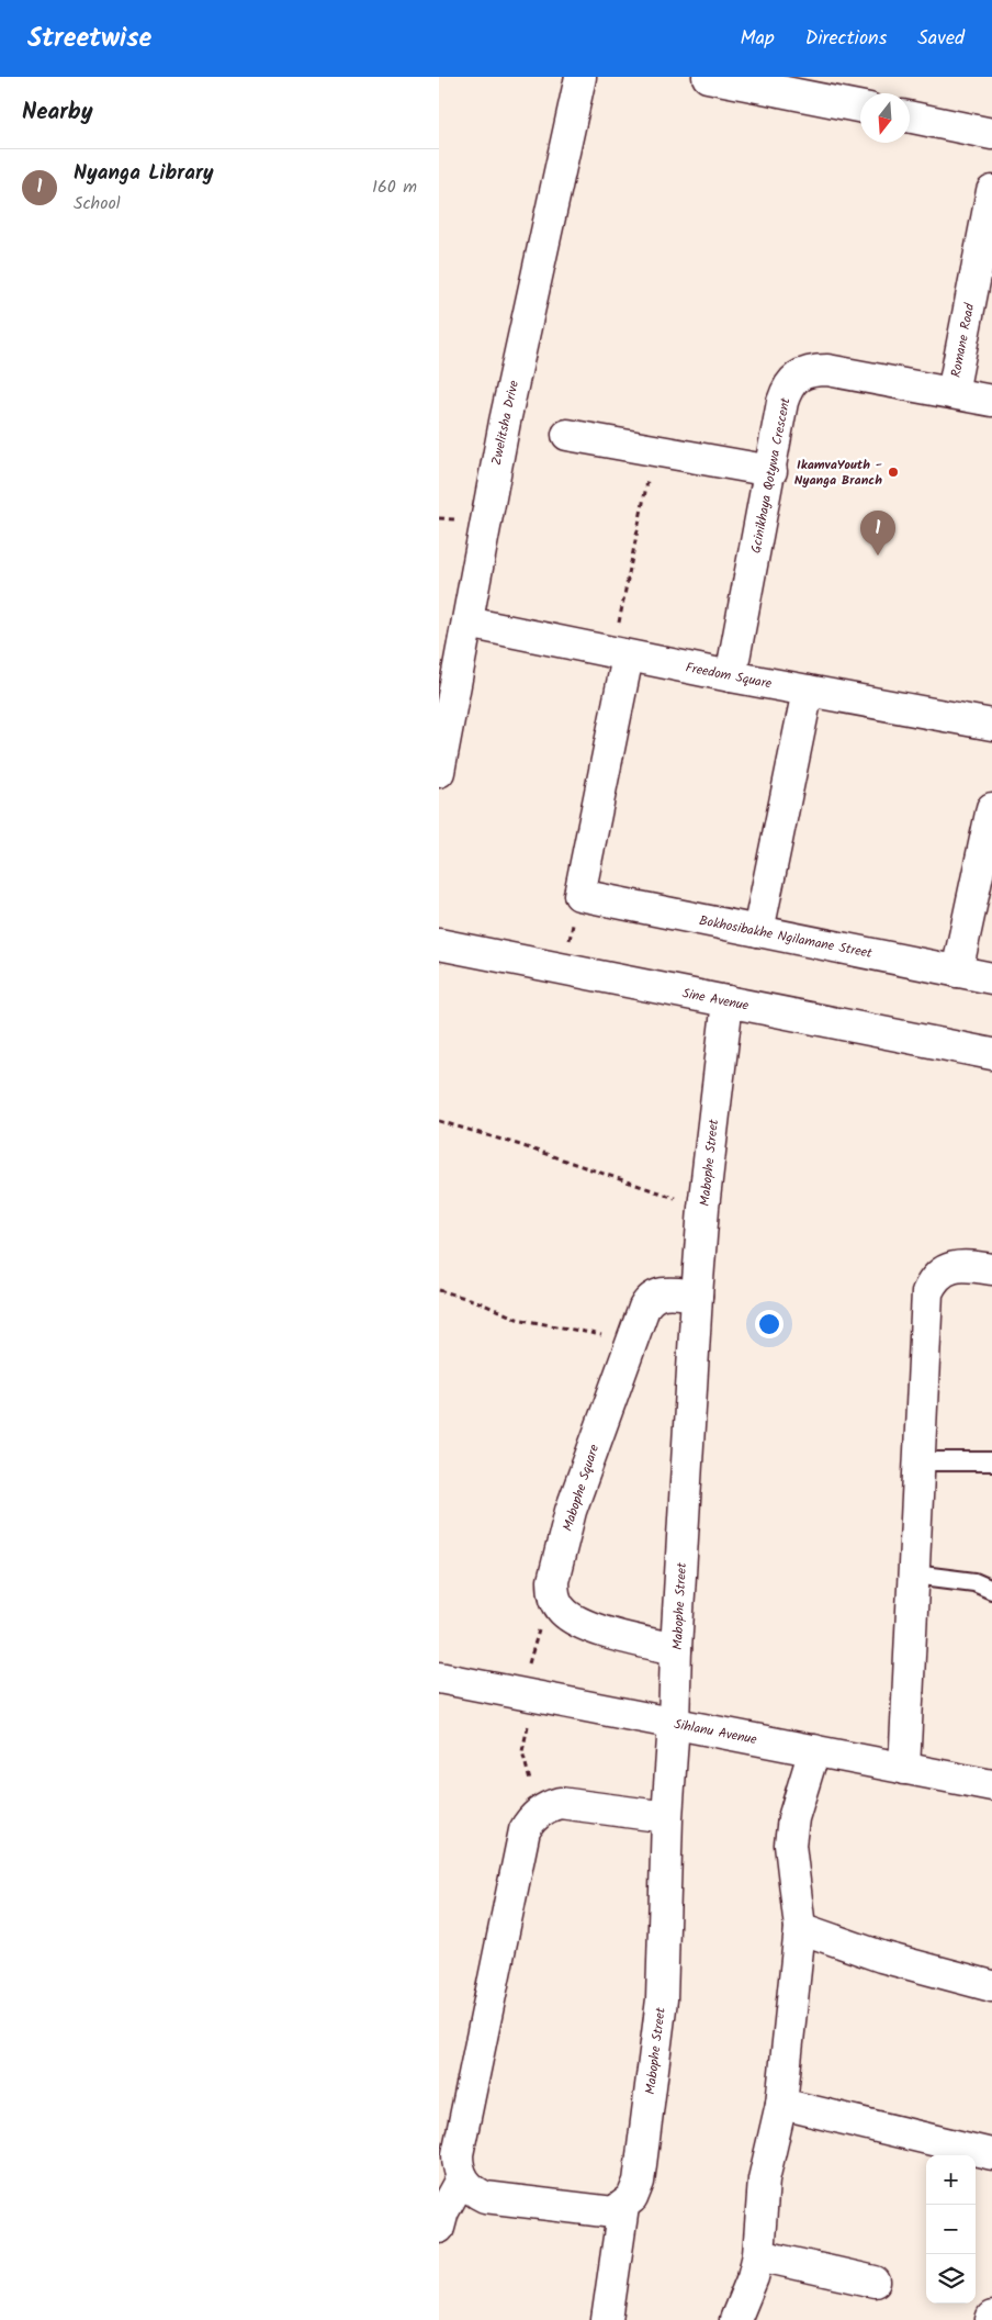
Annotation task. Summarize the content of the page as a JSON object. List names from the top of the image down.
{
  "streets": {
    "street": [
      "Romane Road",
      "Zwelitsha Drive",
      "Gcinikhaya Qotywa Crescent",
      "Freedom Square",
      "Bokhosibakhe Ngilamane Street",
      "Sine Avenue",
      "Mabophe Street",
      "Mabophe Square",
      "Sihlanu Avenue"
    ]
  },
  "crossings": [
    ["Romane Road", "Gcinikhaya Qotywa Crescent"],
    ["Zwelitsha Drive", "Freedom Square"],
    ["Gcinikhaya Qotywa Crescent", "Freedom Square"],
    ["Sine Avenue", "Mabophe Street"],
    ["Mabophe Street", "Mabophe Square"],
    ["Mabophe Street", "Sihlanu Avenue"]
  ],
  "places": ["IkamvaYouth - Nyanga Branch"],
  "north": "bottom",
  "page": {
    "header": "Streetwise",
    "nav": ["Map", "Directions", "Saved"],
    "heading": "Nearby",
    "list": [
      {
        "mark": "1",
        "name": "Nyanga Library",
        "note": "School",
        "value": "160 m"
      }
    ],
    "pins": "1",
    "map_buttons": ["+", "−"]
  }
}
